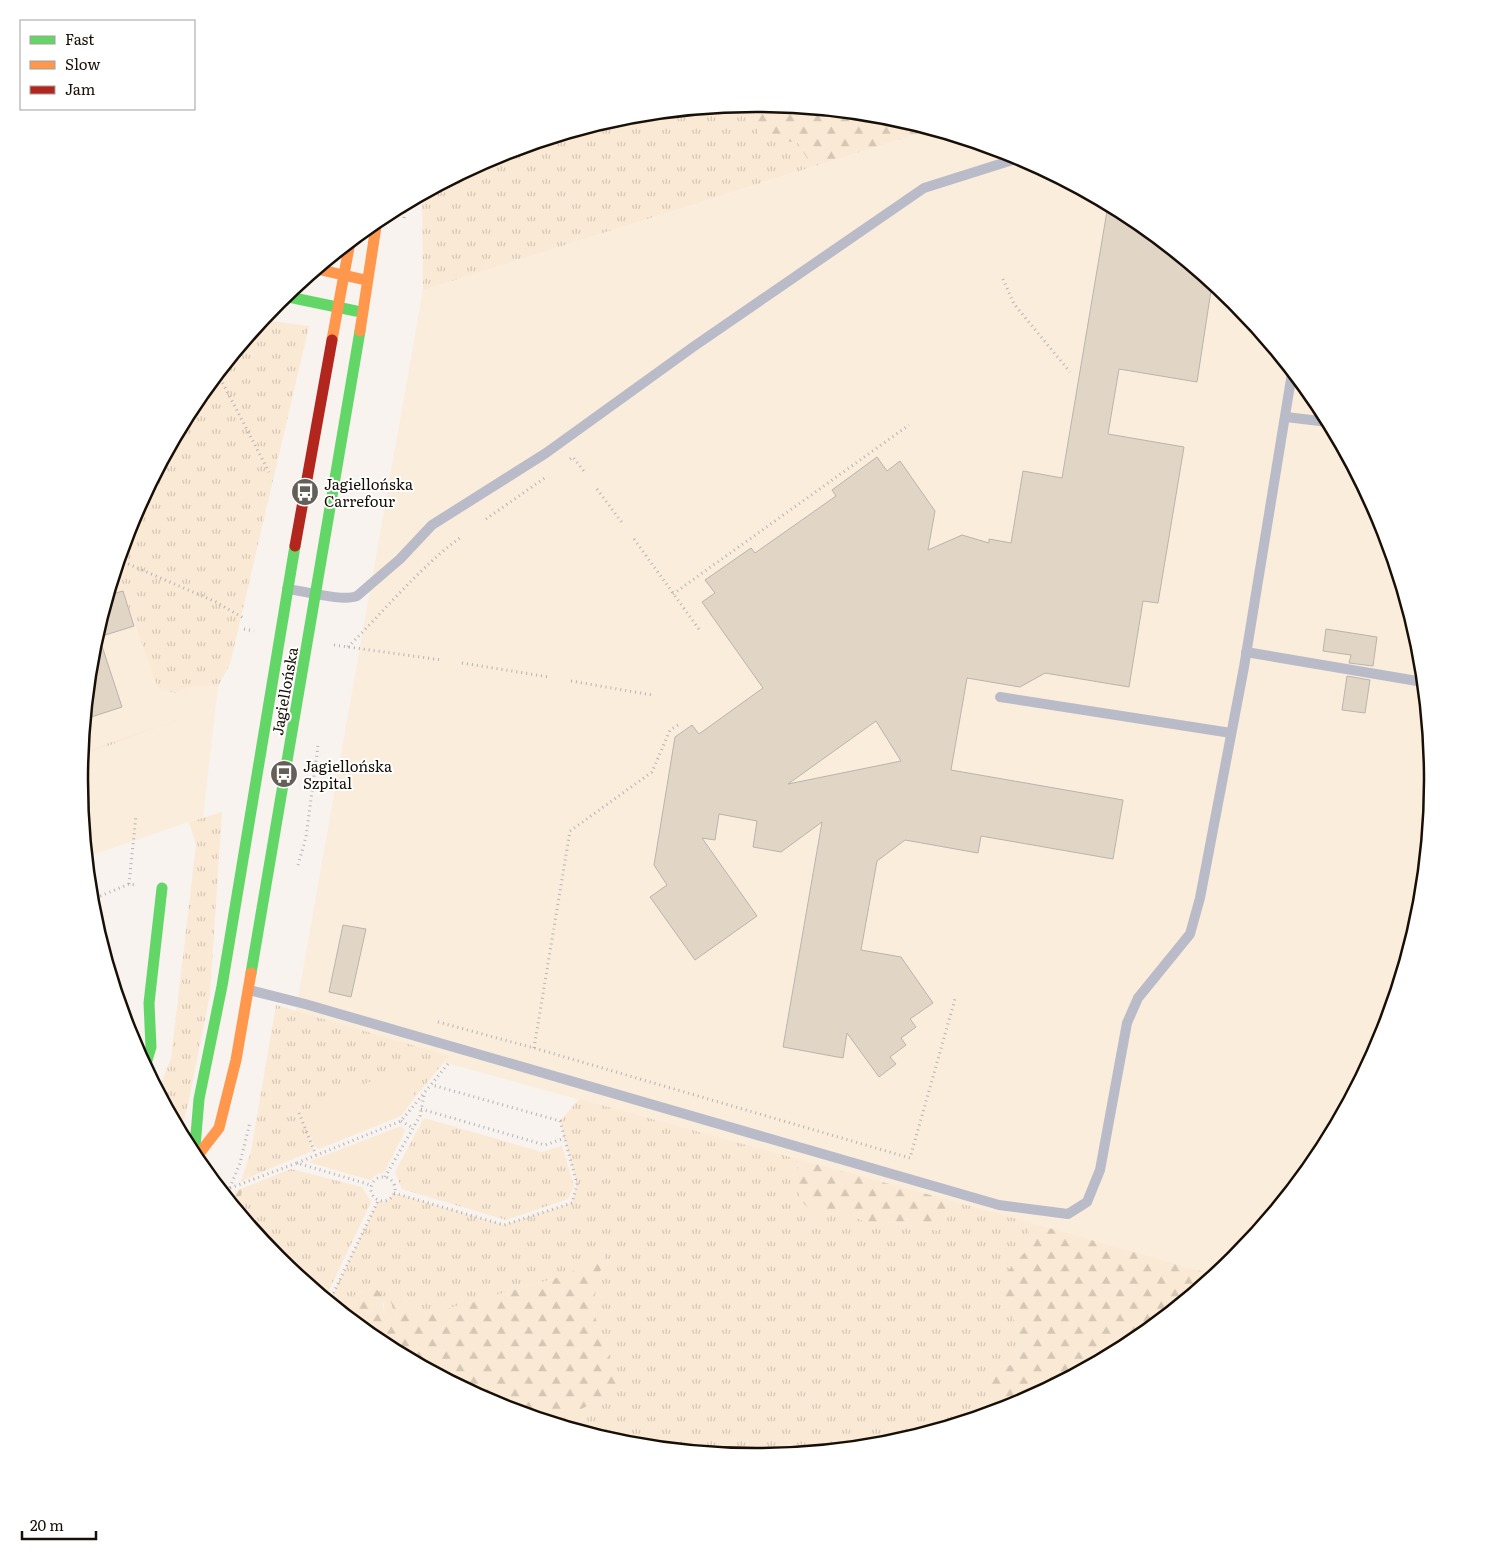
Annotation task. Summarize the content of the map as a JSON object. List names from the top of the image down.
{
  "streets": {
    "street": ["Jagiellońska"]
  },
  "places": {
    "bus stop": ["Jagiellońska Carrefour", "Jagiellońska Szpital"]
  },
  "legend": ["Fast", "Slow", "Jam"],
  "scale_bar": "20 m"
}
